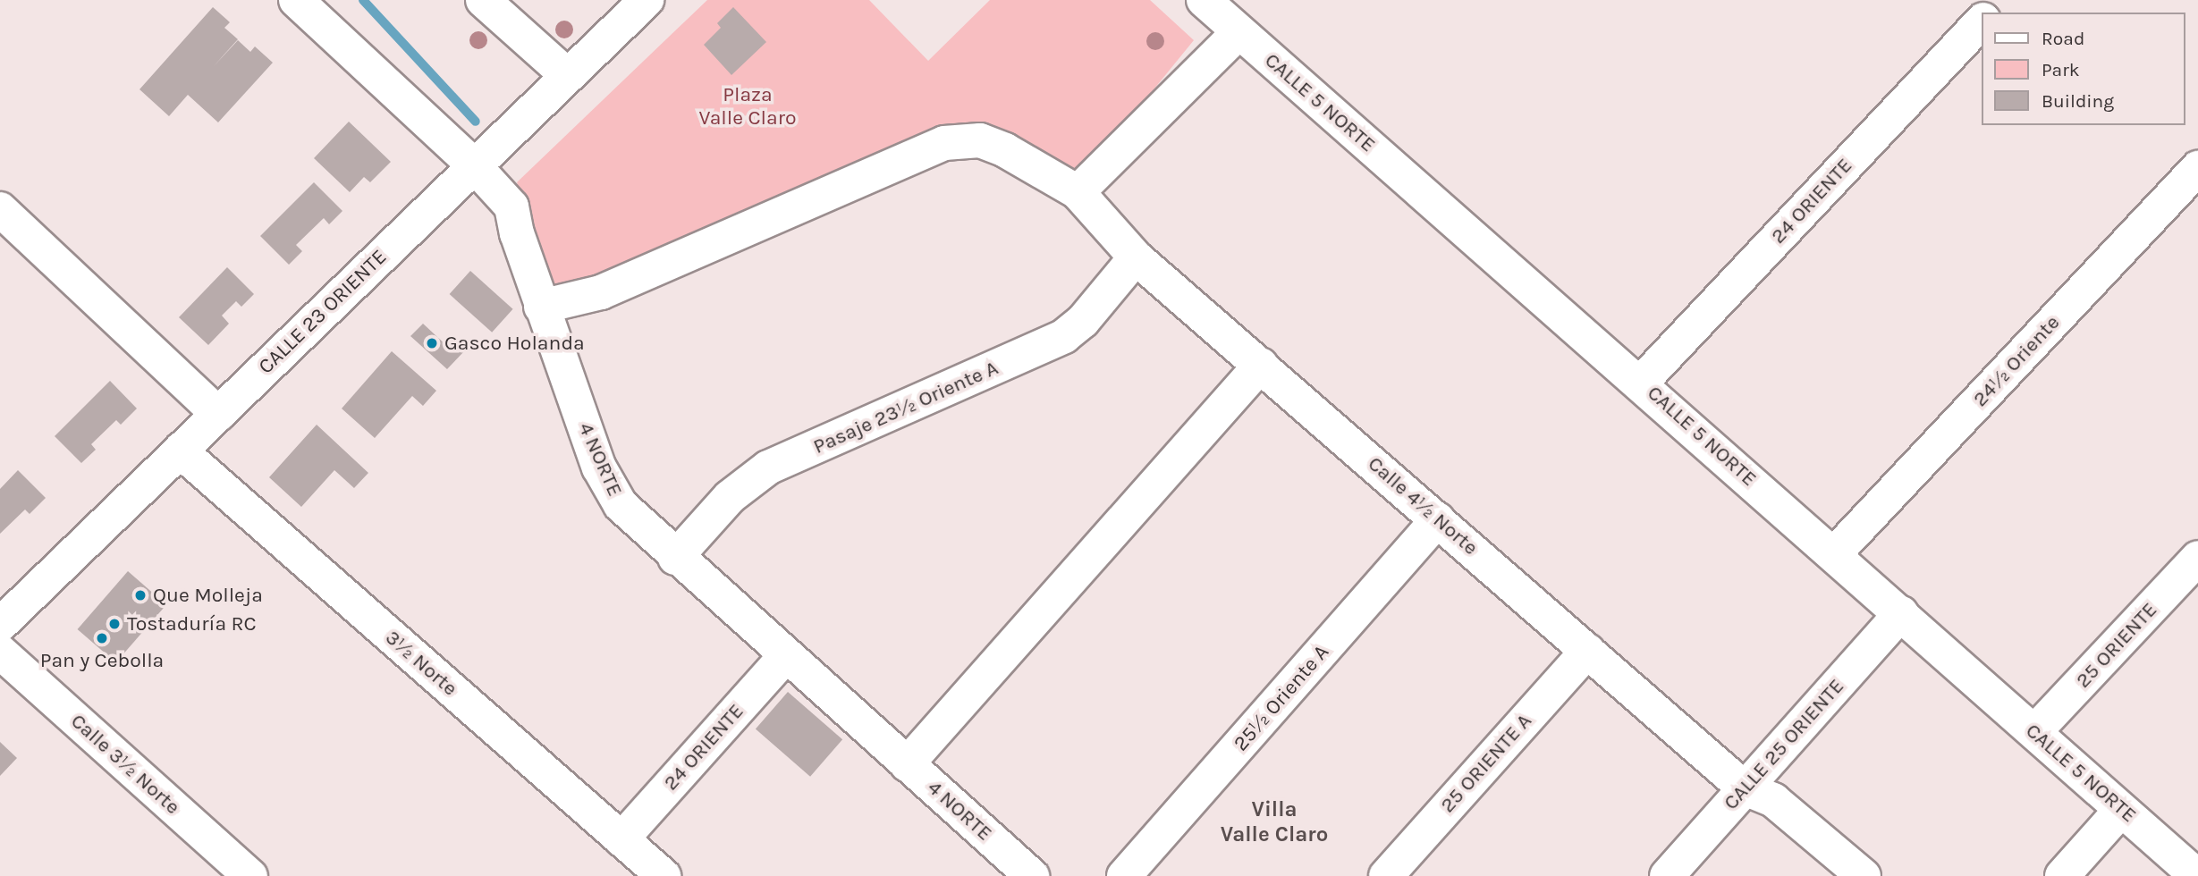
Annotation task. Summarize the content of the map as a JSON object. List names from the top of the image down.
{
  "streets": {
    "street": [
      "CALLE 5 NORTE",
      "24 ORIENTE",
      "CALLE 23 ORIENTE",
      "24½ Oriente",
      "Pasaje 23½ Oriente A",
      "4 NORTE",
      "Calle 4½ Norte",
      "25 ORIENTE",
      "3½ Norte",
      "25½ Oriente A",
      "CALLE 25 ORIENTE",
      "25 ORIENTE A",
      "Calle 3½ Norte"
    ]
  },
  "crossings": [
    ["CALLE 5 NORTE", "24 ORIENTE"],
    ["CALLE 5 NORTE", "24½ Oriente"],
    ["CALLE 5 NORTE", "25 ORIENTE"],
    ["CALLE 5 NORTE", "CALLE 25 ORIENTE"],
    ["24 ORIENTE", "4 NORTE"],
    ["24 ORIENTE", "3½ Norte"],
    ["CALLE 23 ORIENTE", "4 NORTE"],
    ["CALLE 23 ORIENTE", "3½ Norte"],
    ["Pasaje 23½ Oriente A", "4 NORTE"],
    ["Pasaje 23½ Oriente A", "Calle 4½ Norte"],
    ["4 NORTE", "Calle 4½ Norte"],
    ["Calle 4½ Norte", "25½ Oriente A"],
    ["Calle 4½ Norte", "CALLE 25 ORIENTE"],
    ["Calle 4½ Norte", "25 ORIENTE A"]
  ],
  "districts": ["Villa Valle Claro"],
  "parks": ["Plaza Valle Claro"],
  "places": [
    "Gasco Holanda",
    "Que Molleja",
    "Tostaduría RC",
    "Pan y Cebolla"
  ],
  "legend": ["Road", "Park", "Building"]
}
